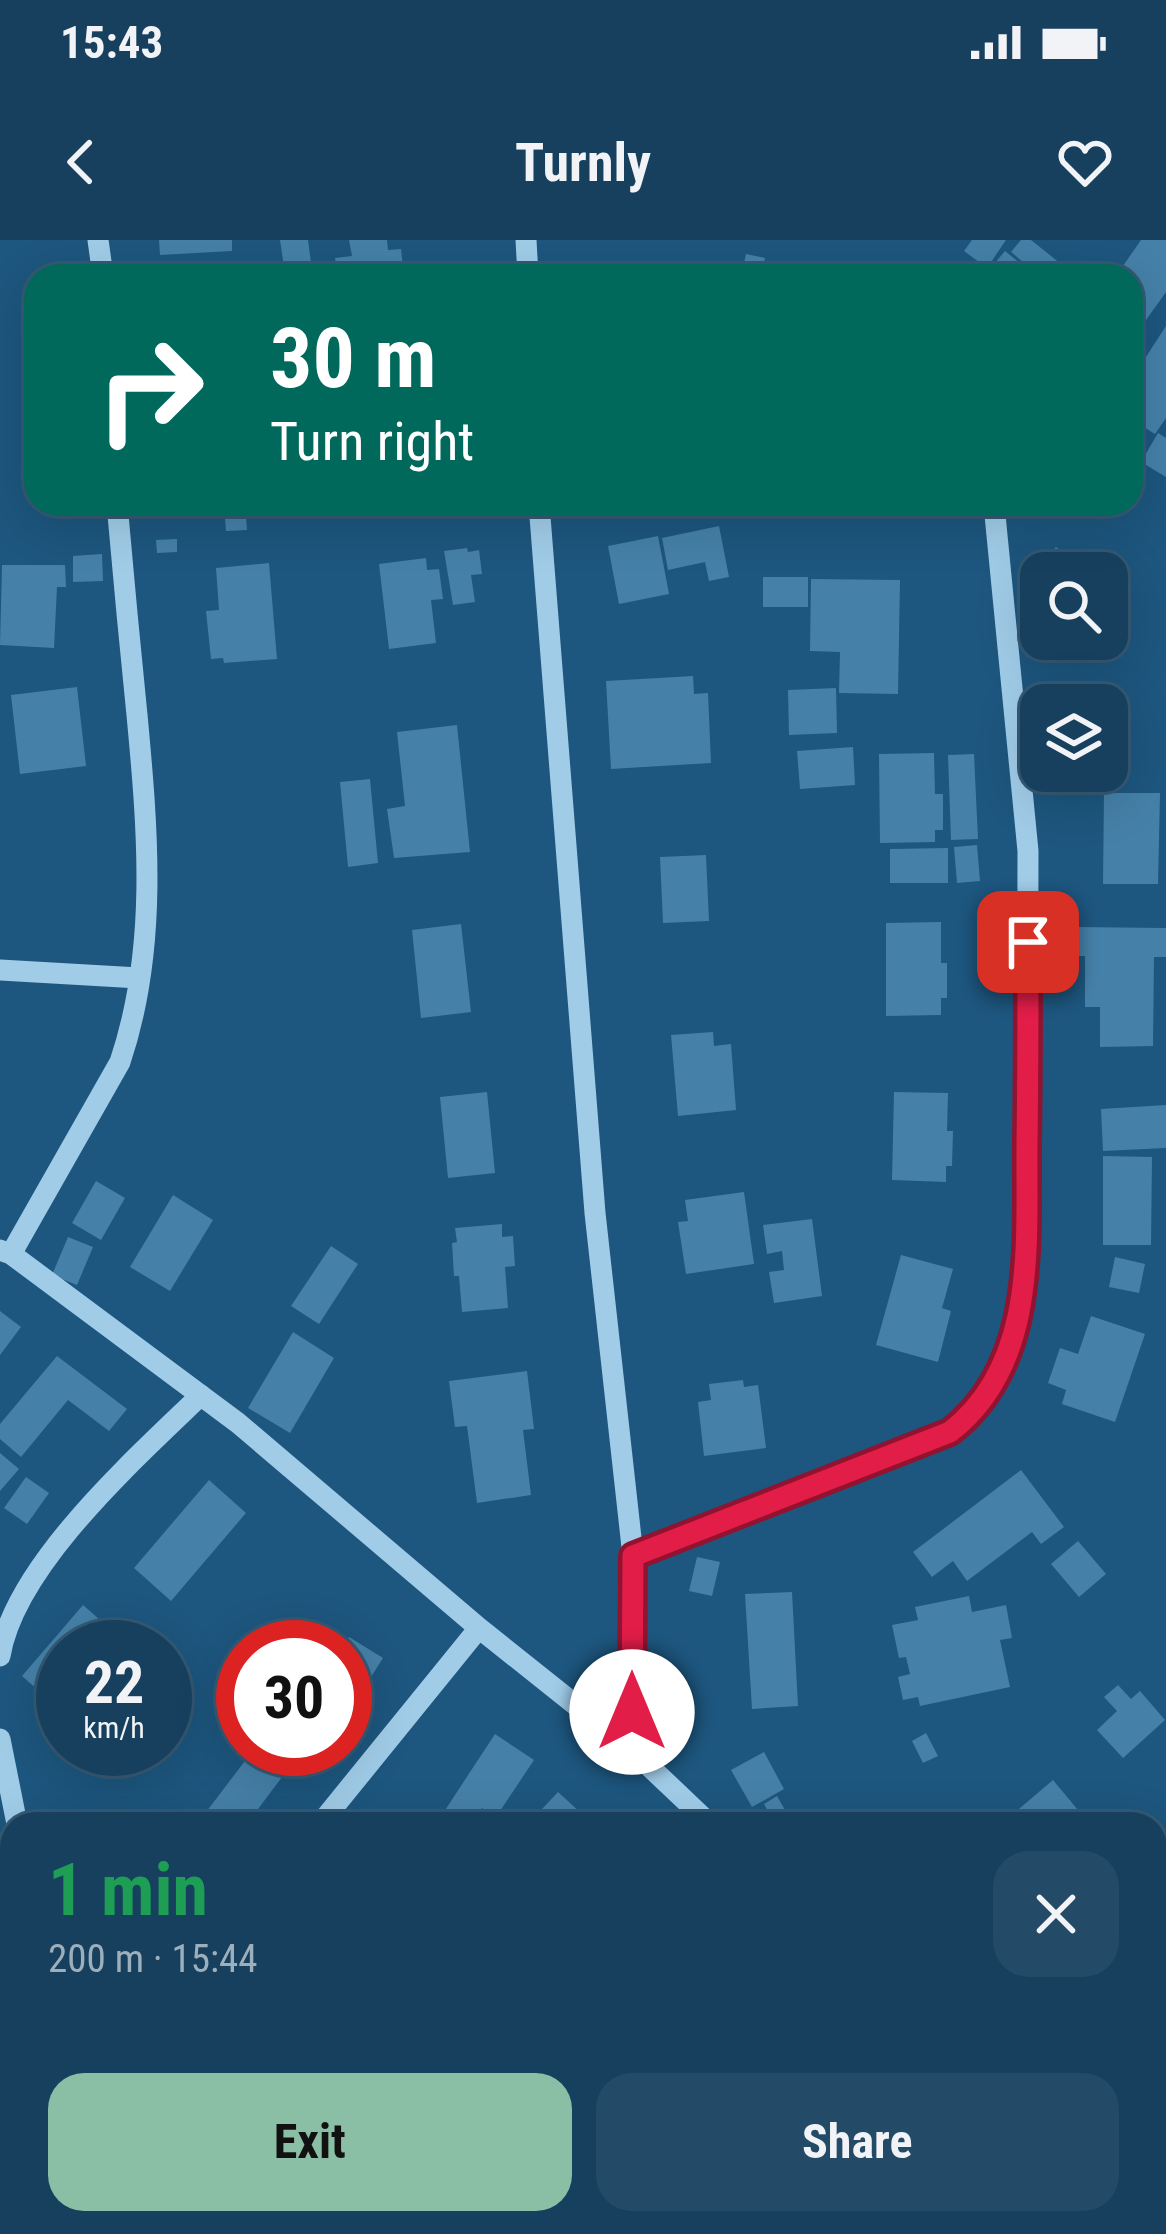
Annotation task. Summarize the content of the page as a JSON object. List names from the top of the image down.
{
  "page": {
    "status": "15:43",
    "header": "Turnly",
    "turn": ["30 m", "Turn right"],
    "speed": "22 km/h",
    "limit": "30",
    "heading": ["1 min", "200 m · 15:44"],
    "buttons": ["Exit", "Share"]
  }
}
